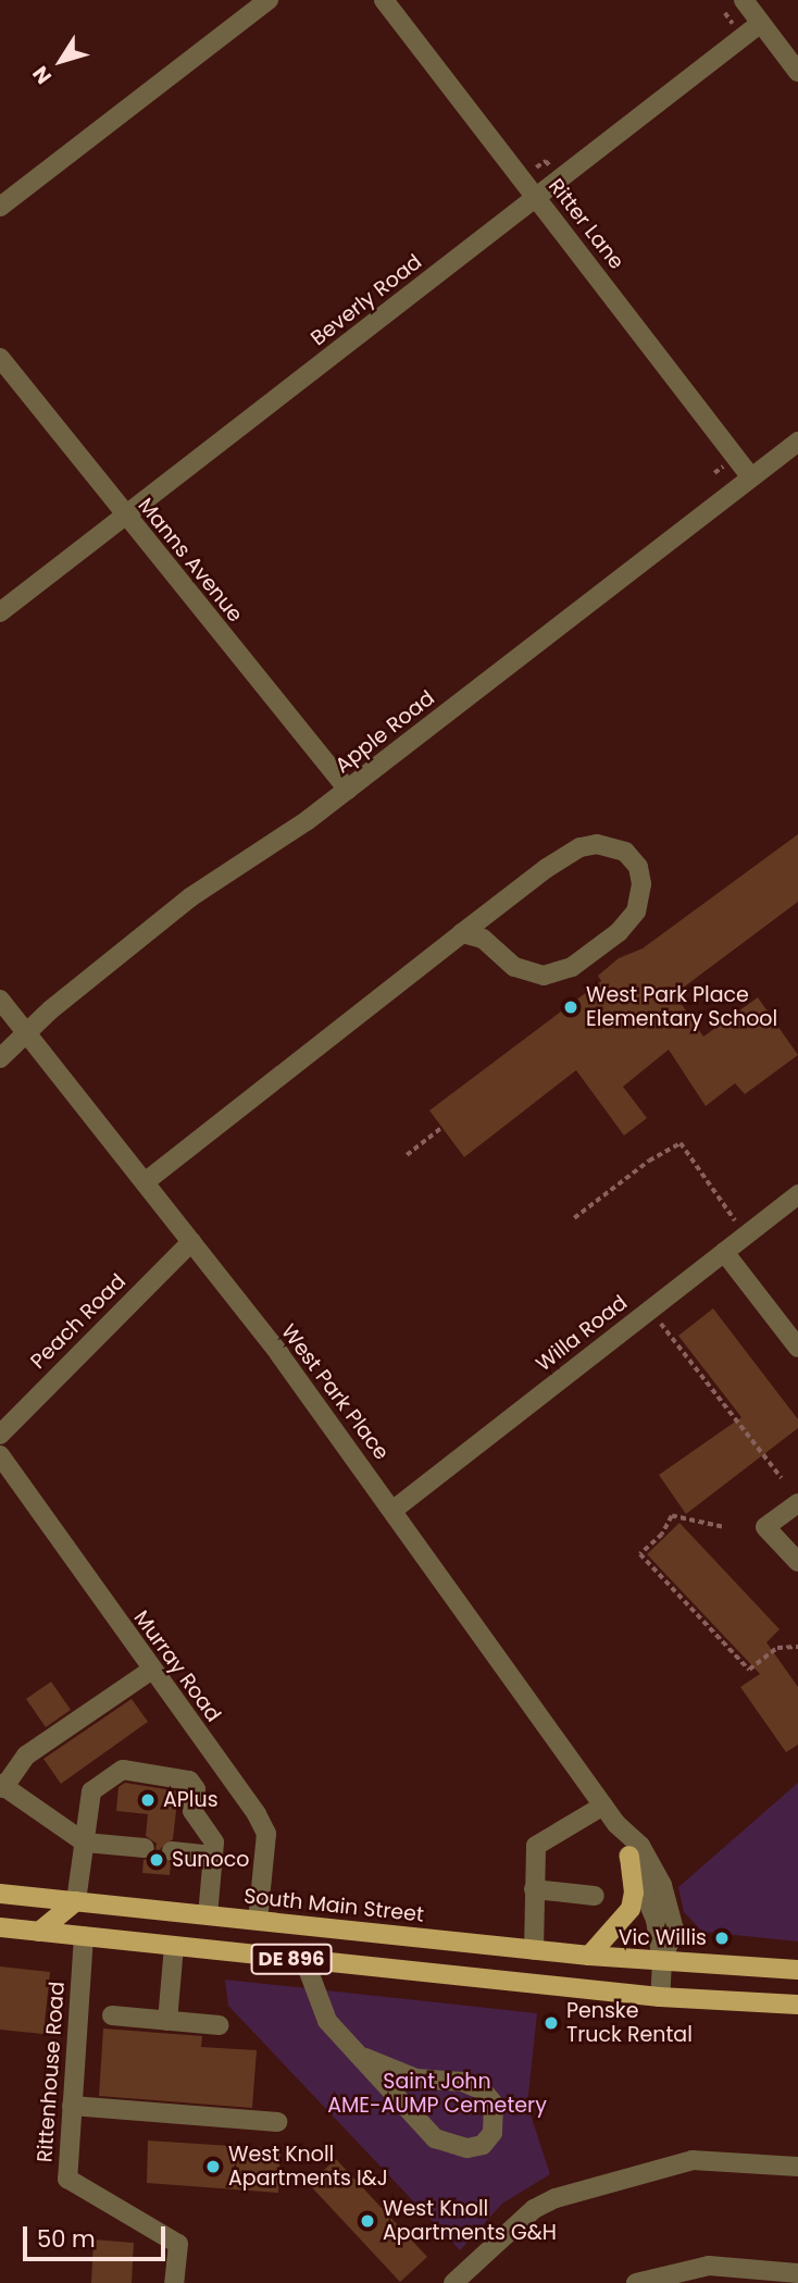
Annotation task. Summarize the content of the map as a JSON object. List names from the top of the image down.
{
  "streets": {
    "main road": ["South Main Street", "DE 896"],
    "street": [
      "Ritter Lane",
      "Beverly Road",
      "Manns Avenue",
      "Apple Road",
      "Peach Road",
      "Willa Road",
      "West Park Place",
      "Murray Road",
      "Rittenhouse Road"
    ]
  },
  "crossings": [
    ["Ritter Lane", "Beverly Road"],
    ["Ritter Lane", "Apple Road"],
    ["Beverly Road", "Manns Avenue"],
    ["Manns Avenue", "Apple Road"],
    ["Apple Road", "West Park Place"],
    ["Peach Road", "West Park Place"],
    ["Willa Road", "West Park Place"],
    ["West Park Place", "South Main Street"],
    ["West Park Place", "DE 896"],
    ["Murray Road", "South Main Street"],
    ["South Main Street", "DE 896"],
    ["DE 896", "Rittenhouse Road"]
  ],
  "parks": ["Saint John AME-AUMP Cemetery"],
  "places": [
    "West Park Place Elementary School",
    "APlus",
    "Sunoco",
    "Vic Willis",
    "Penske Truck Rental",
    "West Knoll Apartments I&J",
    "West Knoll Apartments G&H"
  ],
  "scale_bar": "50 m",
  "north": "bottom left"
}
